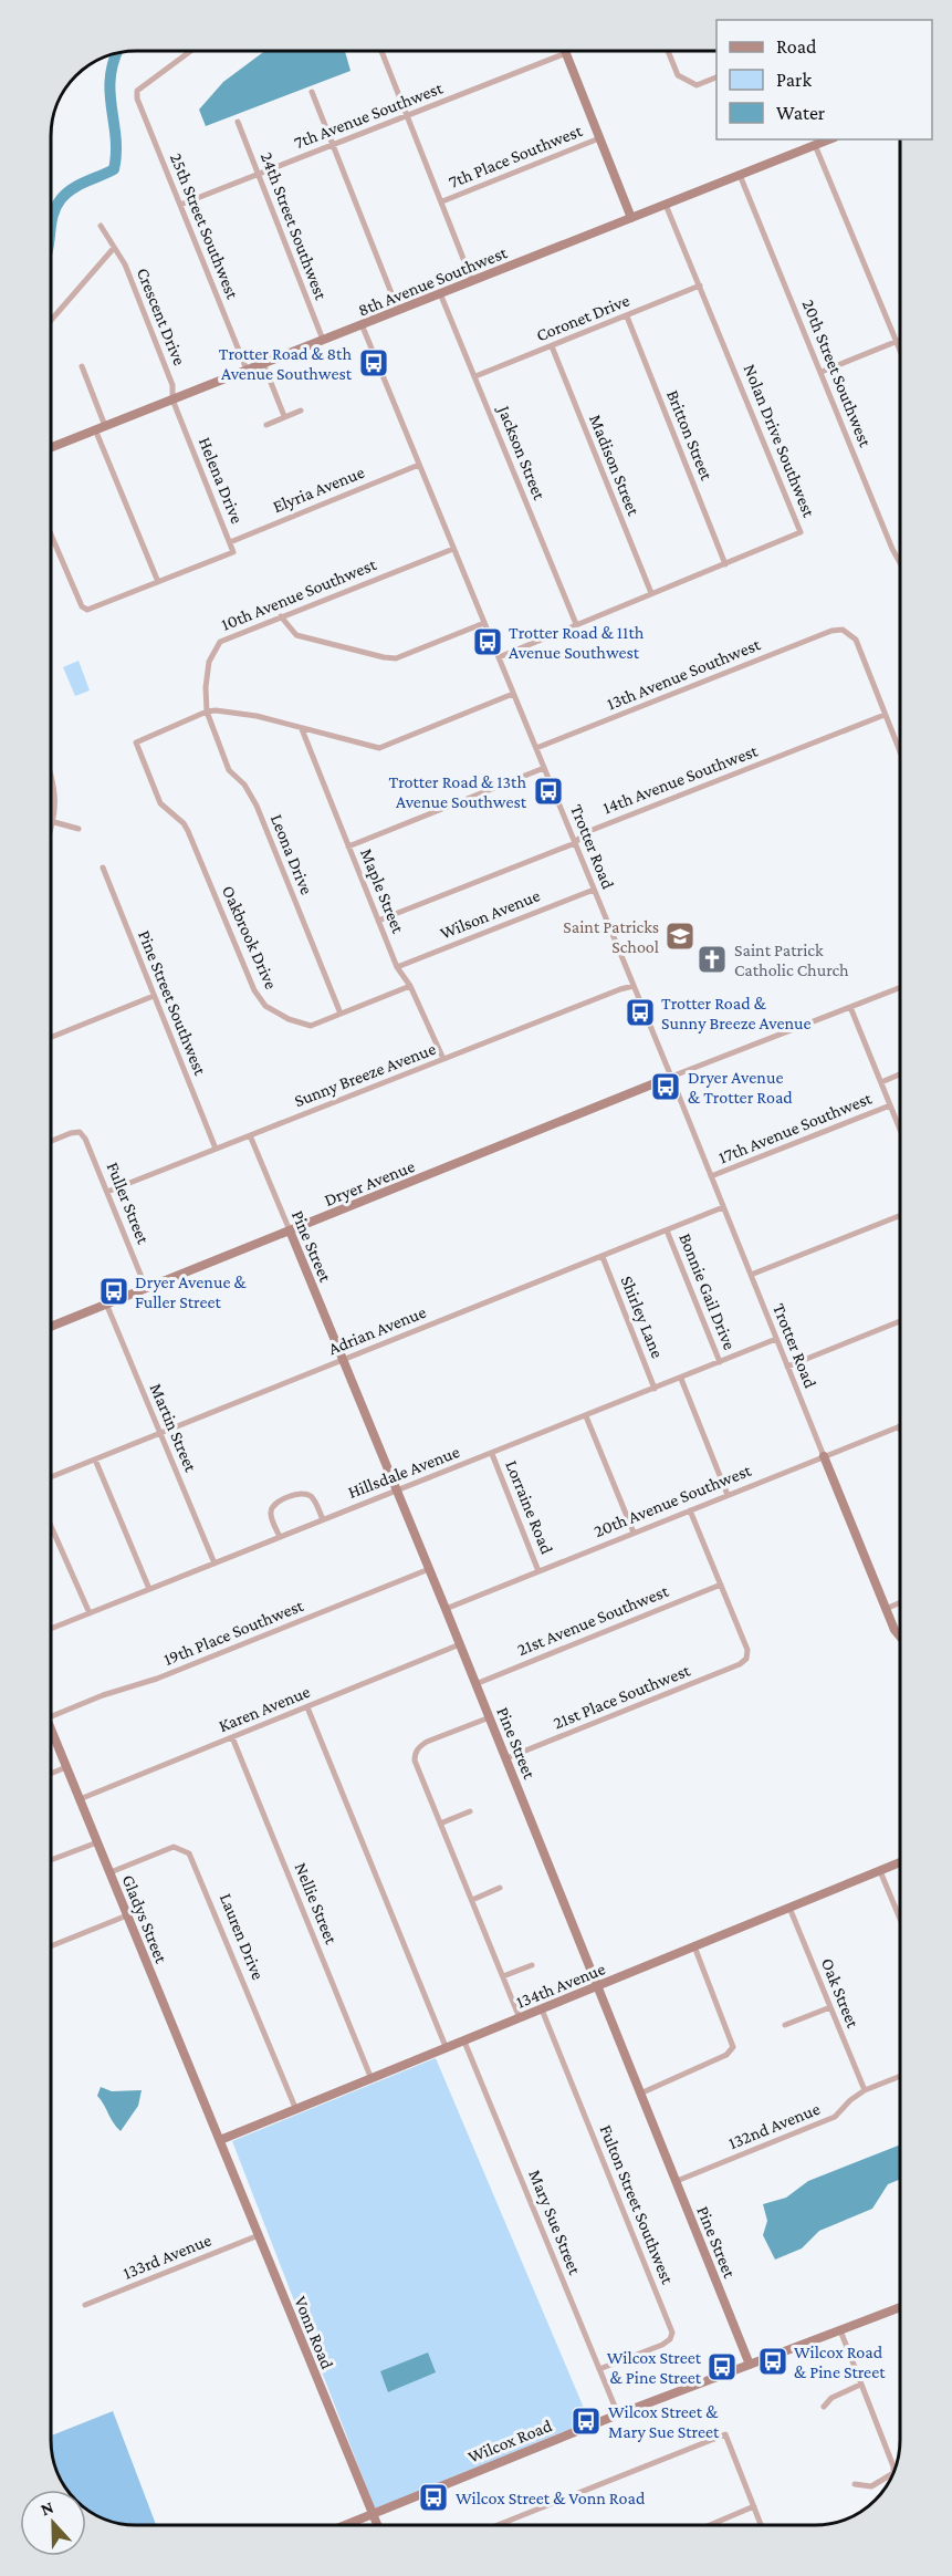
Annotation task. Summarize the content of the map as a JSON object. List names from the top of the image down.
{
  "streets": {
    "street": [
      "7th Avenue Southwest",
      "7th Place Southwest",
      "25th Street Southwest",
      "24th Street Southwest",
      "8th Avenue Southwest",
      "Crescent Drive",
      "Coronet Drive",
      "20th Street Southwest",
      "Britton Street",
      "Nolan Drive Southwest",
      "Jackson Street",
      "Madison Street",
      "Helena Drive",
      "Elyria Avenue",
      "10th Avenue Southwest",
      "13th Avenue Southwest",
      "14th Avenue Southwest",
      "Trotter Road",
      "Leona Drive",
      "Maple Street",
      "Wilson Avenue",
      "Oakbrook Drive",
      "Pine Street Southwest",
      "Sunny Breeze Avenue",
      "17th Avenue Southwest",
      "Dryer Avenue",
      "Fuller Street",
      "Pine Street",
      "Bonnie Gail Drive",
      "Shirley Lane",
      "Adrian Avenue",
      "Martin Street",
      "Hillsdale Avenue",
      "20th Avenue Southwest",
      "Lorraine Road",
      "21st Avenue Southwest",
      "19th Place Southwest",
      "21st Place Southwest",
      "Karen Avenue",
      "Nellie Street",
      "Gladys Street",
      "Lauren Drive",
      "134th Avenue",
      "Oak Street",
      "132nd Avenue",
      "Fulton Street Southwest",
      "Mary Sue Street",
      "133rd Avenue",
      "Vonn Road",
      "Wilcox Road"
    ]
  },
  "crossings": [
    ["7th Avenue Southwest", "25th Street Southwest"],
    ["7th Avenue Southwest", "24th Street Southwest"],
    ["25th Street Southwest", "8th Avenue Southwest"],
    ["24th Street Southwest", "8th Avenue Southwest"],
    ["8th Avenue Southwest", "Crescent Drive"],
    ["8th Avenue Southwest", "20th Street Southwest"],
    ["8th Avenue Southwest", "Nolan Drive Southwest"],
    ["8th Avenue Southwest", "Jackson Street"],
    ["8th Avenue Southwest", "Helena Drive"],
    ["8th Avenue Southwest", "Trotter Road"],
    ["Crescent Drive", "Helena Drive"],
    ["Coronet Drive", "Britton Street"],
    ["Coronet Drive", "Nolan Drive Southwest"],
    ["Coronet Drive", "Jackson Street"],
    ["Coronet Drive", "Madison Street"],
    ["Britton Street", "Nolan Drive Southwest"],
    ["Nolan Drive Southwest", "Jackson Street"],
    ["Nolan Drive Southwest", "Madison Street"],
    ["Nolan Drive Southwest", "Trotter Road"],
    ["Helena Drive", "Elyria Avenue"],
    ["Elyria Avenue", "Trotter Road"],
    ["10th Avenue Southwest", "Trotter Road"],
    ["10th Avenue Southwest", "Leona Drive"],
    ["10th Avenue Southwest", "Oakbrook Drive"],
    ["13th Avenue Southwest", "14th Avenue Southwest"],
    ["13th Avenue Southwest", "Trotter Road"],
    ["14th Avenue Southwest", "Trotter Road"],
    ["14th Avenue Southwest", "Maple Street"],
    ["Trotter Road", "Wilson Avenue"],
    ["Trotter Road", "Sunny Breeze Avenue"],
    ["Trotter Road", "17th Avenue Southwest"],
    ["Trotter Road", "Dryer Avenue"],
    ["Trotter Road", "Adrian Avenue"],
    ["Trotter Road", "Hillsdale Avenue"],
    ["Trotter Road", "20th Avenue Southwest"],
    ["Leona Drive", "Oakbrook Drive"],
    ["Maple Street", "Wilson Avenue"],
    ["Maple Street", "Oakbrook Drive"],
    ["Maple Street", "Sunny Breeze Avenue"],
    ["Pine Street Southwest", "Sunny Breeze Avenue"],
    ["Sunny Breeze Avenue", "Fuller Street"],
    ["Sunny Breeze Avenue", "Pine Street"],
    ["Dryer Avenue", "Fuller Street"],
    ["Dryer Avenue", "Pine Street"],
    ["Dryer Avenue", "Martin Street"],
    ["Pine Street", "Adrian Avenue"],
    ["Pine Street", "Hillsdale Avenue"],
    ["Pine Street", "20th Avenue Southwest"],
    ["Pine Street", "21st Avenue Southwest"],
    ["Pine Street", "19th Place Southwest"],
    ["Pine Street", "21st Place Southwest"],
    ["Pine Street", "Karen Avenue"],
    ["Pine Street", "134th Avenue"],
    ["Pine Street", "132nd Avenue"],
    ["Pine Street", "Wilcox Road"],
    ["Bonnie Gail Drive", "Adrian Avenue"],
    ["Bonnie Gail Drive", "Hillsdale Avenue"],
    ["Shirley Lane", "Adrian Avenue"],
    ["Shirley Lane", "Hillsdale Avenue"],
    ["Adrian Avenue", "Martin Street"],
    ["Martin Street", "Hillsdale Avenue"],
    ["Hillsdale Avenue", "Lorraine Road"],
    ["20th Avenue Southwest", "Lorraine Road"],
    ["21st Avenue Southwest", "21st Place Southwest"],
    ["Karen Avenue", "Nellie Street"],
    ["Karen Avenue", "Gladys Street"],
    ["Nellie Street", "134th Avenue"],
    ["Gladys Street", "Lauren Drive"],
    ["Gladys Street", "134th Avenue"],
    ["Gladys Street", "Vonn Road"],
    ["Lauren Drive", "134th Avenue"],
    ["134th Avenue", "Oak Street"],
    ["134th Avenue", "Fulton Street Southwest"],
    ["134th Avenue", "Mary Sue Street"],
    ["134th Avenue", "Vonn Road"],
    ["Oak Street", "132nd Avenue"],
    ["Fulton Street Southwest", "Mary Sue Street"],
    ["Mary Sue Street", "Wilcox Road"],
    ["133rd Avenue", "Vonn Road"],
    ["Vonn Road", "Wilcox Road"]
  ],
  "places": {
    "bus stop": [
      "Trotter Road & 8th Avenue Southwest",
      "Trotter Road & 11th Avenue Southwest",
      "Trotter Road & 13th Avenue Southwest",
      "Trotter Road & Sunny Breeze Avenue",
      "Dryer Avenue & Trotter Road",
      "Dryer Avenue & Fuller Street",
      "Wilcox Road & Pine Street",
      "Wilcox Street & Pine Street",
      "Wilcox Street & Mary Sue Street",
      "Wilcox Street & Vonn Road"
    ],
    "school or university": ["Saint Patricks School"],
    "church": ["Saint Patrick Catholic Church"]
  },
  "legend": ["Road", "Park", "Water"],
  "north": "top"
}
